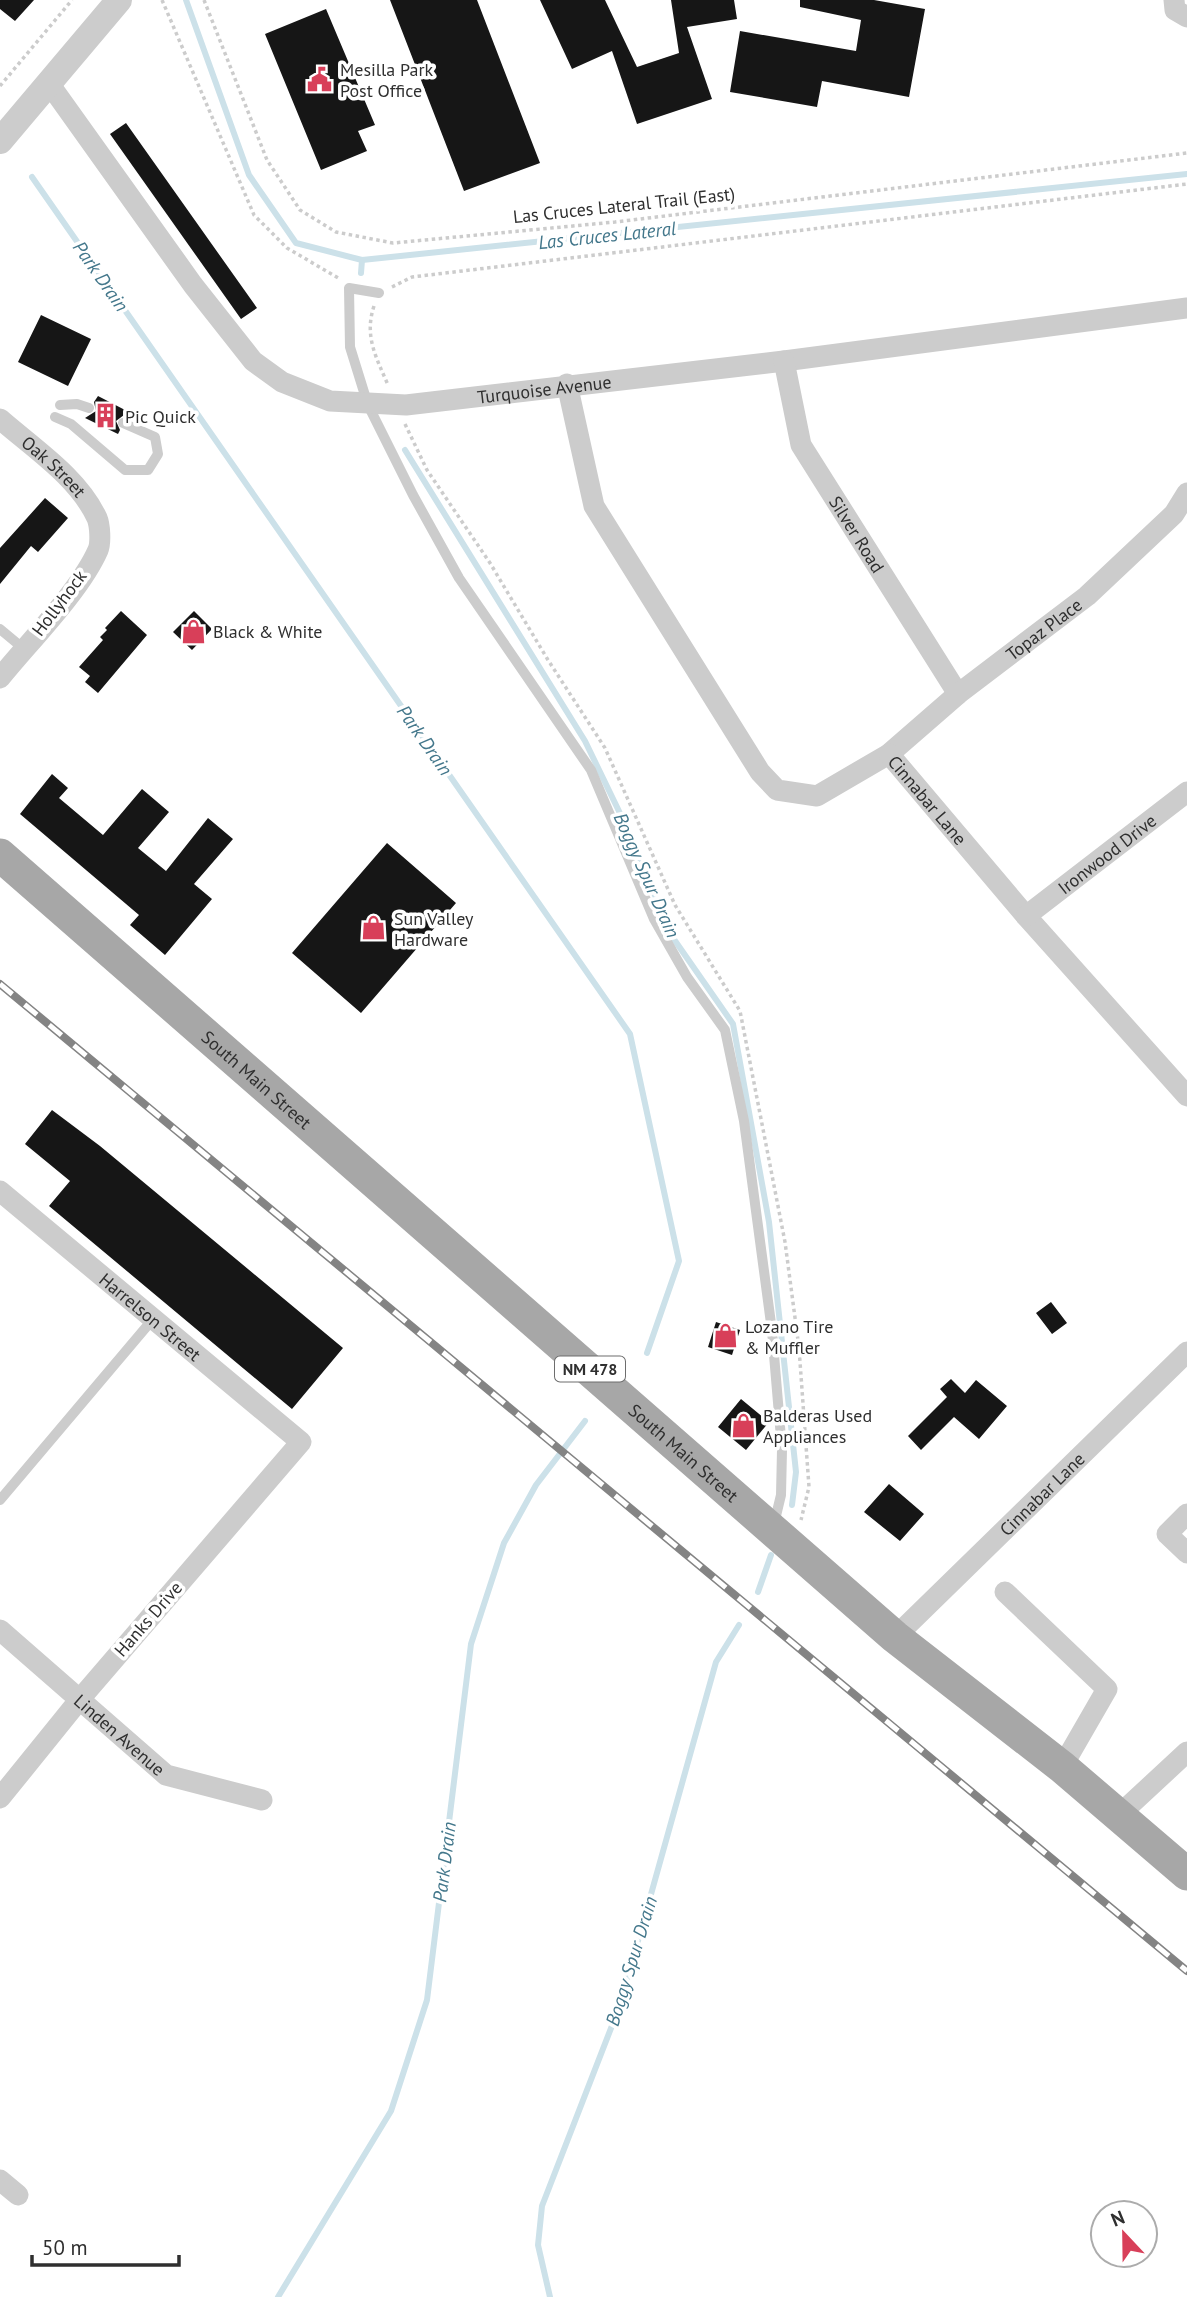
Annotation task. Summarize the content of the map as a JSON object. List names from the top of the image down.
{
  "streets": {
    "main road": ["South Main Street", "NM 478"],
    "street": [
      "Turquoise Avenue",
      "Oak Street",
      "Silver Road",
      "Hollyhock",
      "Topaz Place",
      "Cinnabar Lane",
      "Ironwood Drive",
      "Harrelson Street",
      "Hanks Drive",
      "Linden Avenue"
    ],
    "path": ["Las Cruces Lateral Trail (East)"]
  },
  "crossings": [
    ["Turquoise Avenue", "Silver Road"],
    ["Turquoise Avenue", "Cinnabar Lane"],
    ["Oak Street", "Hollyhock"],
    ["Silver Road", "Topaz Place"],
    ["Topaz Place", "Cinnabar Lane"],
    ["Cinnabar Lane", "Ironwood Drive"],
    ["Cinnabar Lane", "South Main Street"],
    ["Harrelson Street", "Hanks Drive"],
    ["Hanks Drive", "Linden Avenue"]
  ],
  "water": ["Las Cruces Lateral", "Park Drain", "Boggy Spur Drain"],
  "places": {
    "public building": ["Mesilla Park Post Office"],
    "building": ["Pic Quick"],
    "shop": [
      "Black & White",
      "Sun Valley Hardware",
      "Lozano Tire & Muffler",
      "Balderas Used Appliances"
    ]
  },
  "scale_bar": "50 m",
  "north": "top"
}
